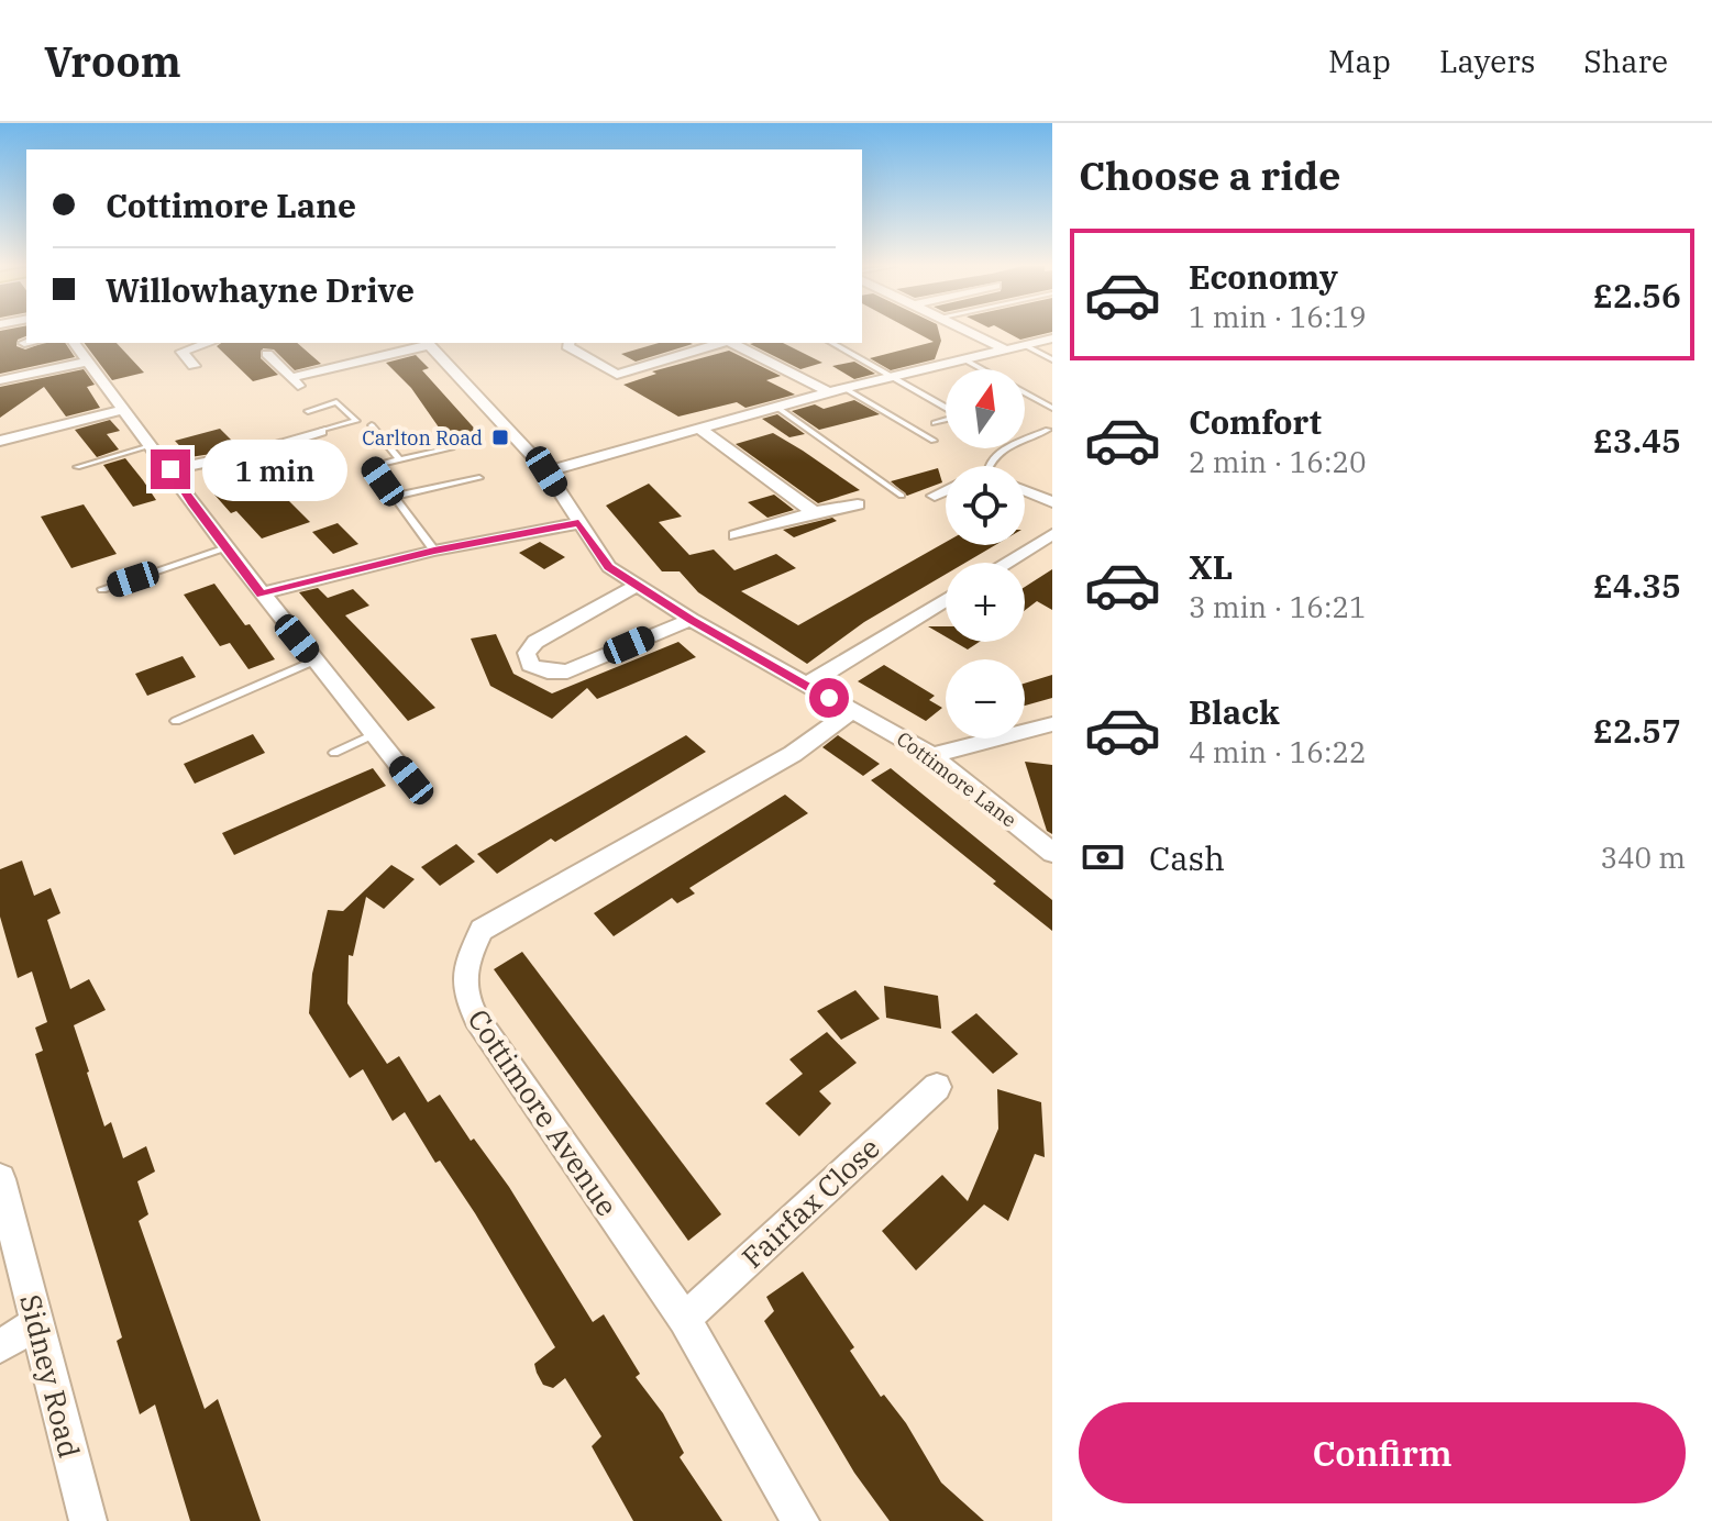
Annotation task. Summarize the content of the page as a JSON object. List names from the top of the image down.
{
  "streets": {
    "street": [
      "Cottimore Lane",
      "Cottimore Avenue",
      "Fairfax Close",
      "Sidney Road"
    ]
  },
  "crossings": [
    ["Cottimore Lane", "Cottimore Avenue"],
    ["Cottimore Avenue", "Fairfax Close"]
  ],
  "places": {
    "transit": ["Carlton Road"]
  },
  "north": "top",
  "page": {
    "header": "Vroom",
    "nav": ["Map", "Layers", "Share"],
    "heading": "Choose a ride",
    "banner": ["Cottimore Lane", "Willowhayne Drive"],
    "list": [
      {
        "name": "Economy",
        "note": "1 min · 16:19",
        "value": "£2.56"
      },
      {
        "name": "Comfort",
        "note": "2 min · 16:20",
        "value": "£3.45"
      },
      {
        "name": "XL",
        "note": "3 min · 16:21",
        "value": "£4.35"
      },
      {
        "name": "Black",
        "note": "4 min · 16:22",
        "value": "£2.57"
      }
    ],
    "map_buttons": ["+", "−"],
    "bubble": "1 min",
    "pay": ["Cash", "340 m"],
    "buttons": "Confirm"
  }
}
